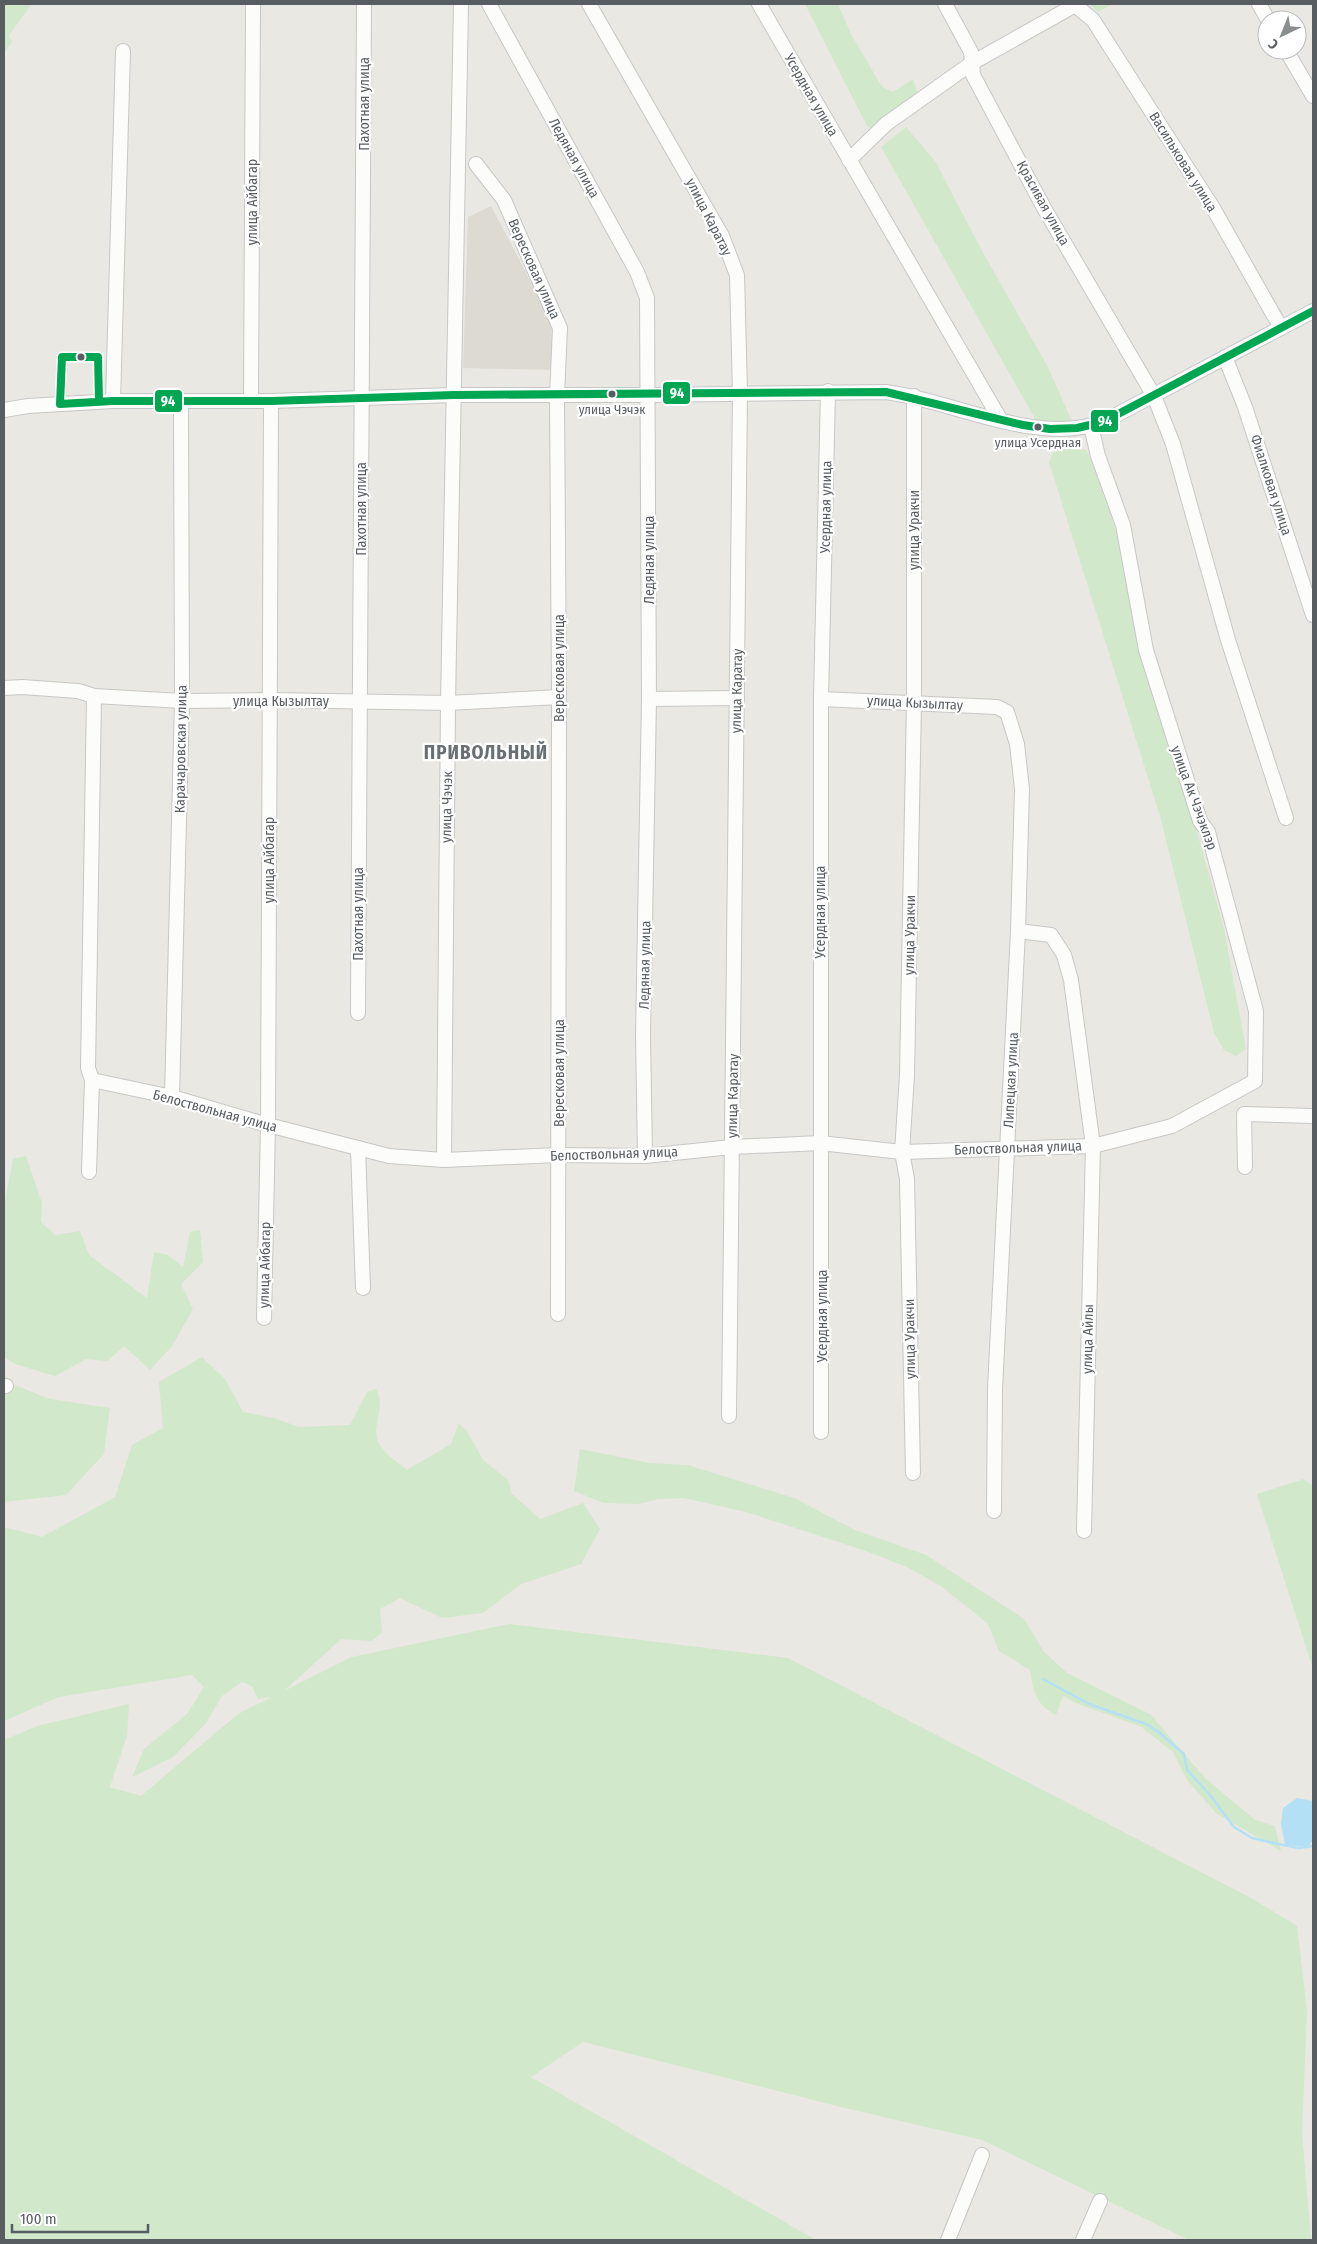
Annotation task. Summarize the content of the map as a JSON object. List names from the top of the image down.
{
  "streets": {
    "street": [
      "Усердная улица",
      "Пахотная улица",
      "Ледяная улица",
      "Васильковая улица",
      "улица Айбагар",
      "Красивая улица",
      "улица Каратау",
      "Вересковая улица",
      "Фиалковая улица",
      "улица Уракчи",
      "улица Кызылтау",
      "Карачаровская улица",
      "улица Ак Чэчэклэр",
      "улица Чэчэк",
      "Липецкая улица",
      "Белоствольная улица",
      "улица Айлы"
    ]
  },
  "crossings": [
    ["Усердная улица", "улица Кызылтау"],
    ["Усердная улица", "Белоствольная улица"],
    ["Пахотная улица", "улица Кызылтау"],
    ["Ледяная улица", "Белоствольная улица"],
    ["улица Айбагар", "улица Кызылтау"],
    ["улица Айбагар", "Белоствольная улица"],
    ["улица Каратау", "Белоствольная улица"],
    ["Вересковая улица", "улица Кызылтау"],
    ["Вересковая улица", "Белоствольная улица"],
    ["улица Уракчи", "улица Кызылтау"],
    ["улица Уракчи", "Белоствольная улица"],
    ["улица Кызылтау", "Карачаровская улица"],
    ["улица Кызылтау", "улица Чэчэк"],
    ["улица Кызылтау", "Липецкая улица"],
    ["Карачаровская улица", "Белоствольная улица"],
    ["улица Ак Чэчэклэр", "Белоствольная улица"],
    ["улица Чэчэк", "Белоствольная улица"],
    ["Липецкая улица", "Белоствольная улица"],
    ["Липецкая улица", "улица Айлы"],
    ["Белоствольная улица", "улица Айлы"]
  ],
  "districts": ["ПРИВОЛЬНЫЙ"],
  "places": ["улица Чэчэк", "улица Усердная"],
  "lines": ["transit line 94"],
  "scale_bar": "100 m",
  "north": "bottom left"
}
